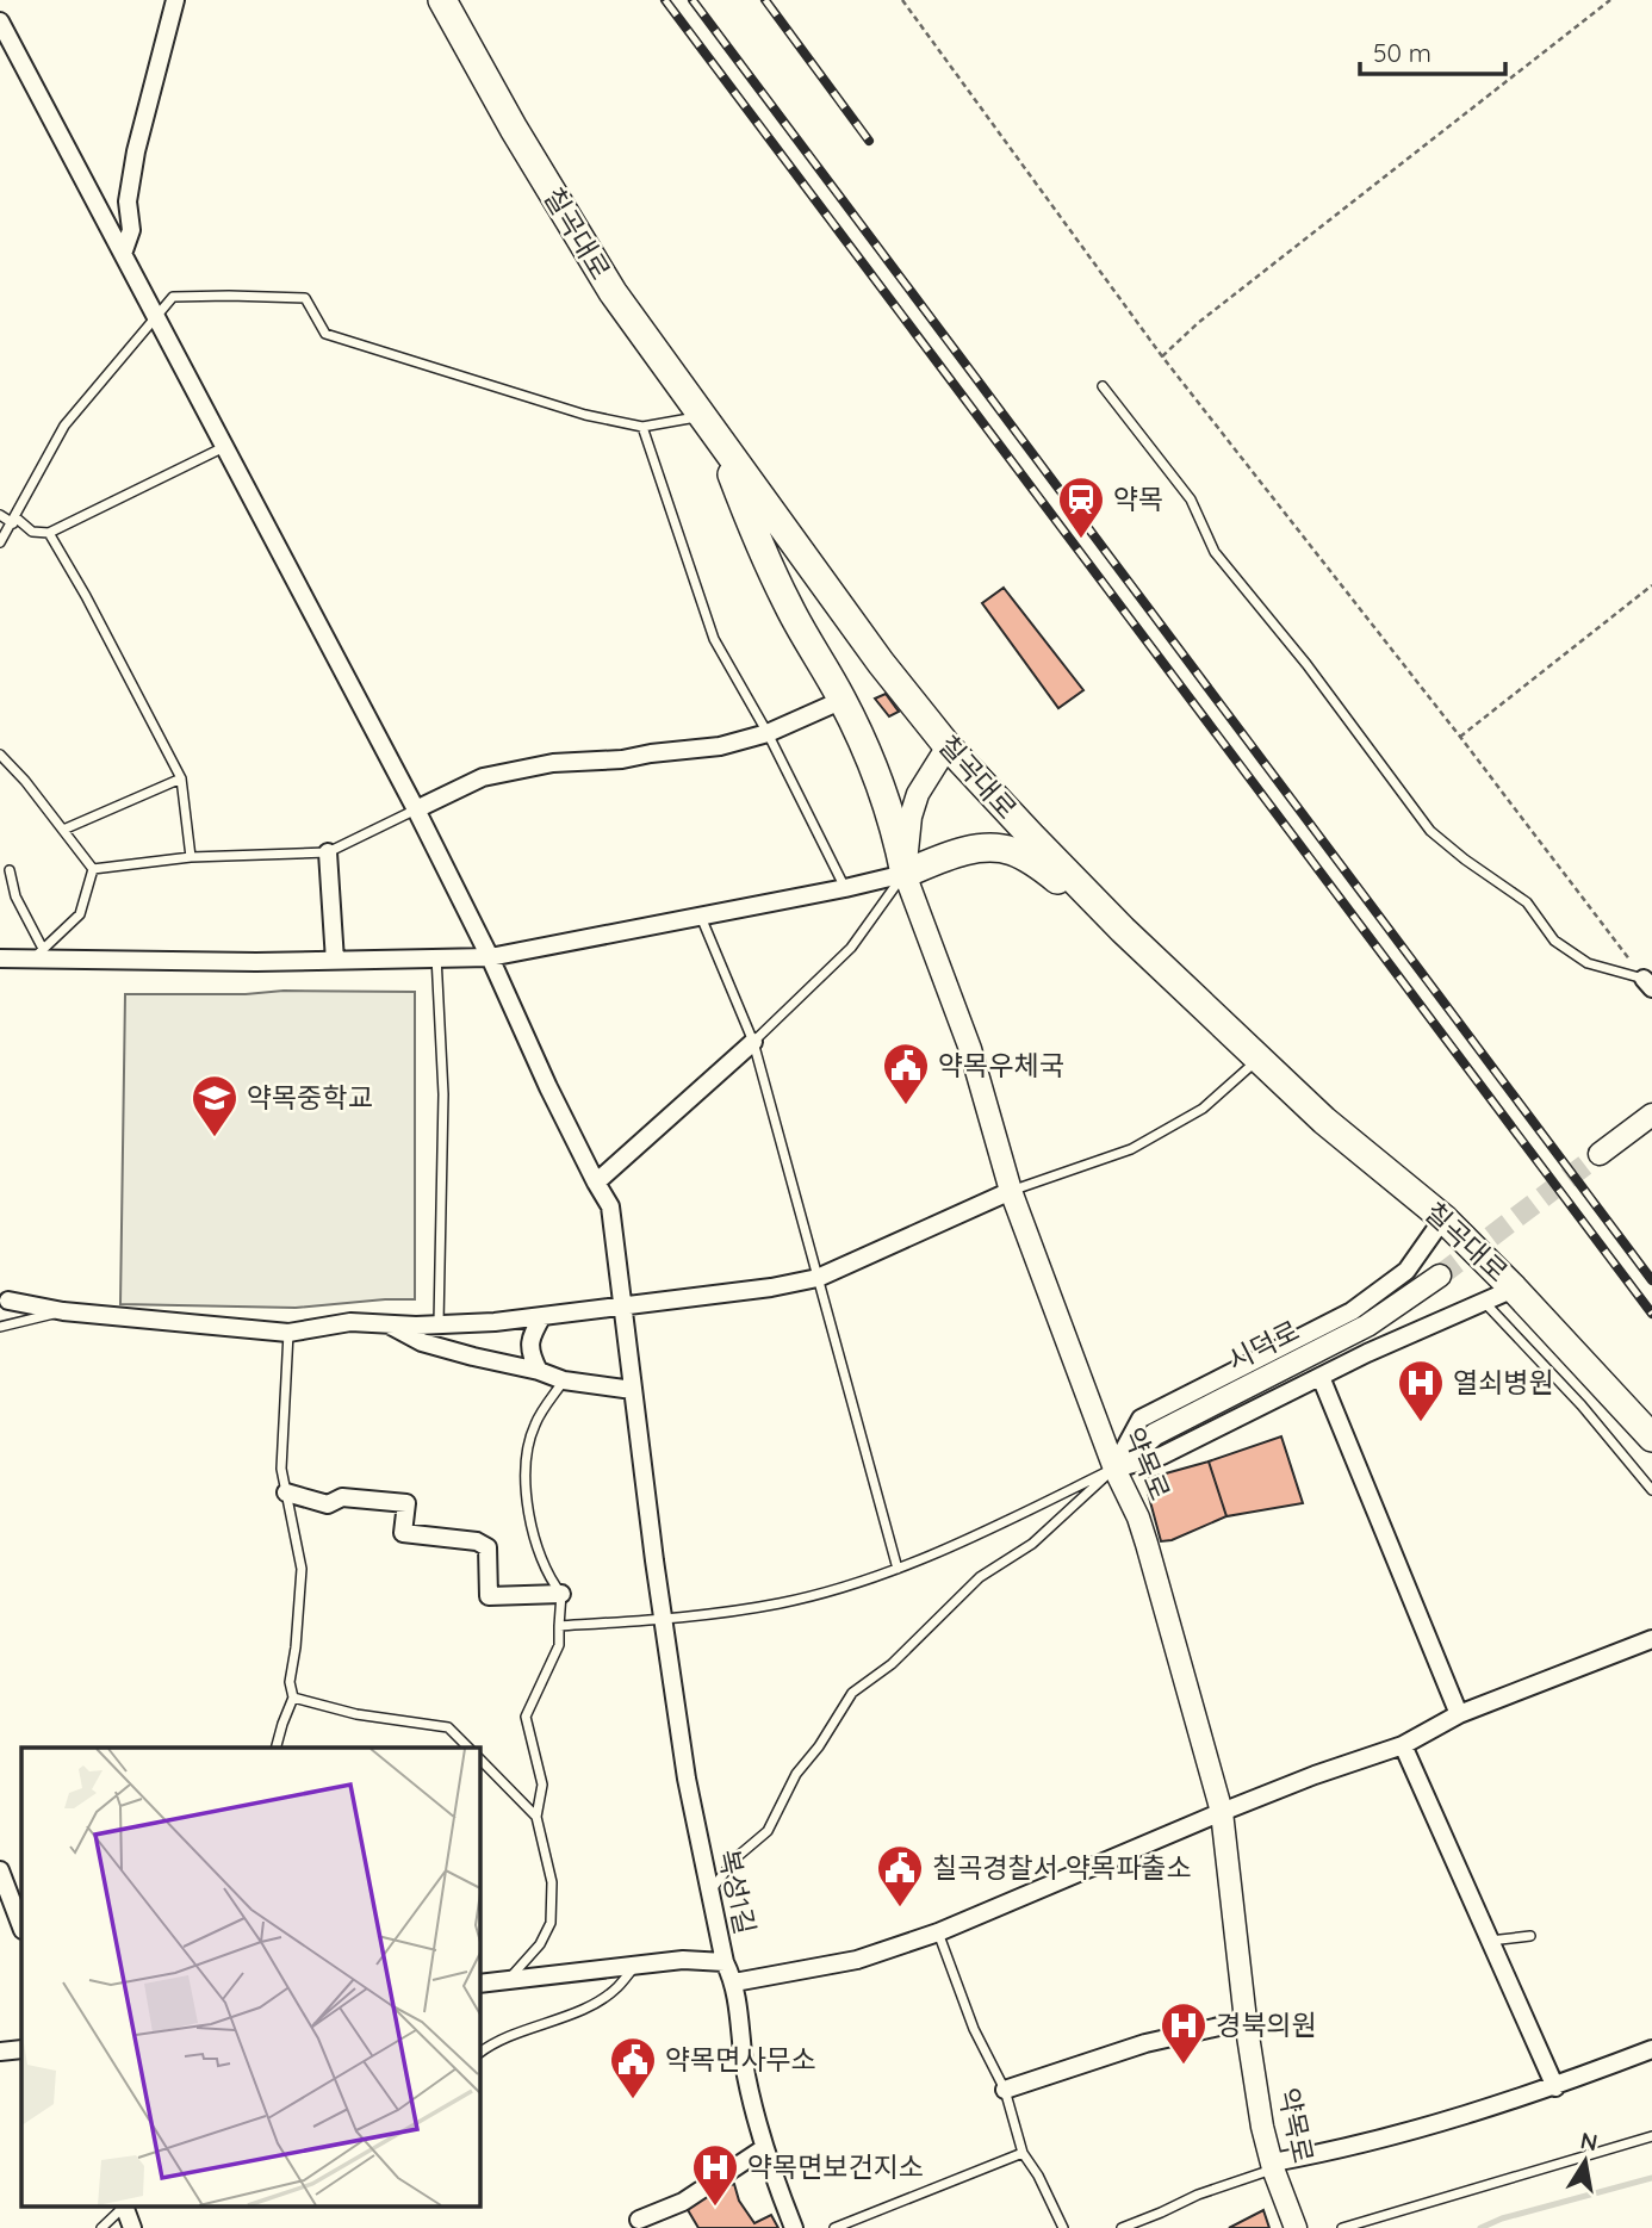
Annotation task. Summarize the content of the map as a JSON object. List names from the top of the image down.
{
  "streets": {
    "main road": ["칠곡대로"],
    "street": ["시덕로", "약목로", "복성1길"]
  },
  "crossings": [
    ["칠곡대로", "약목로"],
    ["시덕로", "약목로"]
  ],
  "places": {
    "station": ["약목"],
    "public building": ["약목우체국", "칠곡경찰서 약목파출소", "약목면사무소"],
    "school or university": ["약목중학교"],
    "hospital": ["열쇠병원", "경북의원", "약목면보건지소"]
  },
  "scale_bar": "50 m",
  "north": "top"
}
